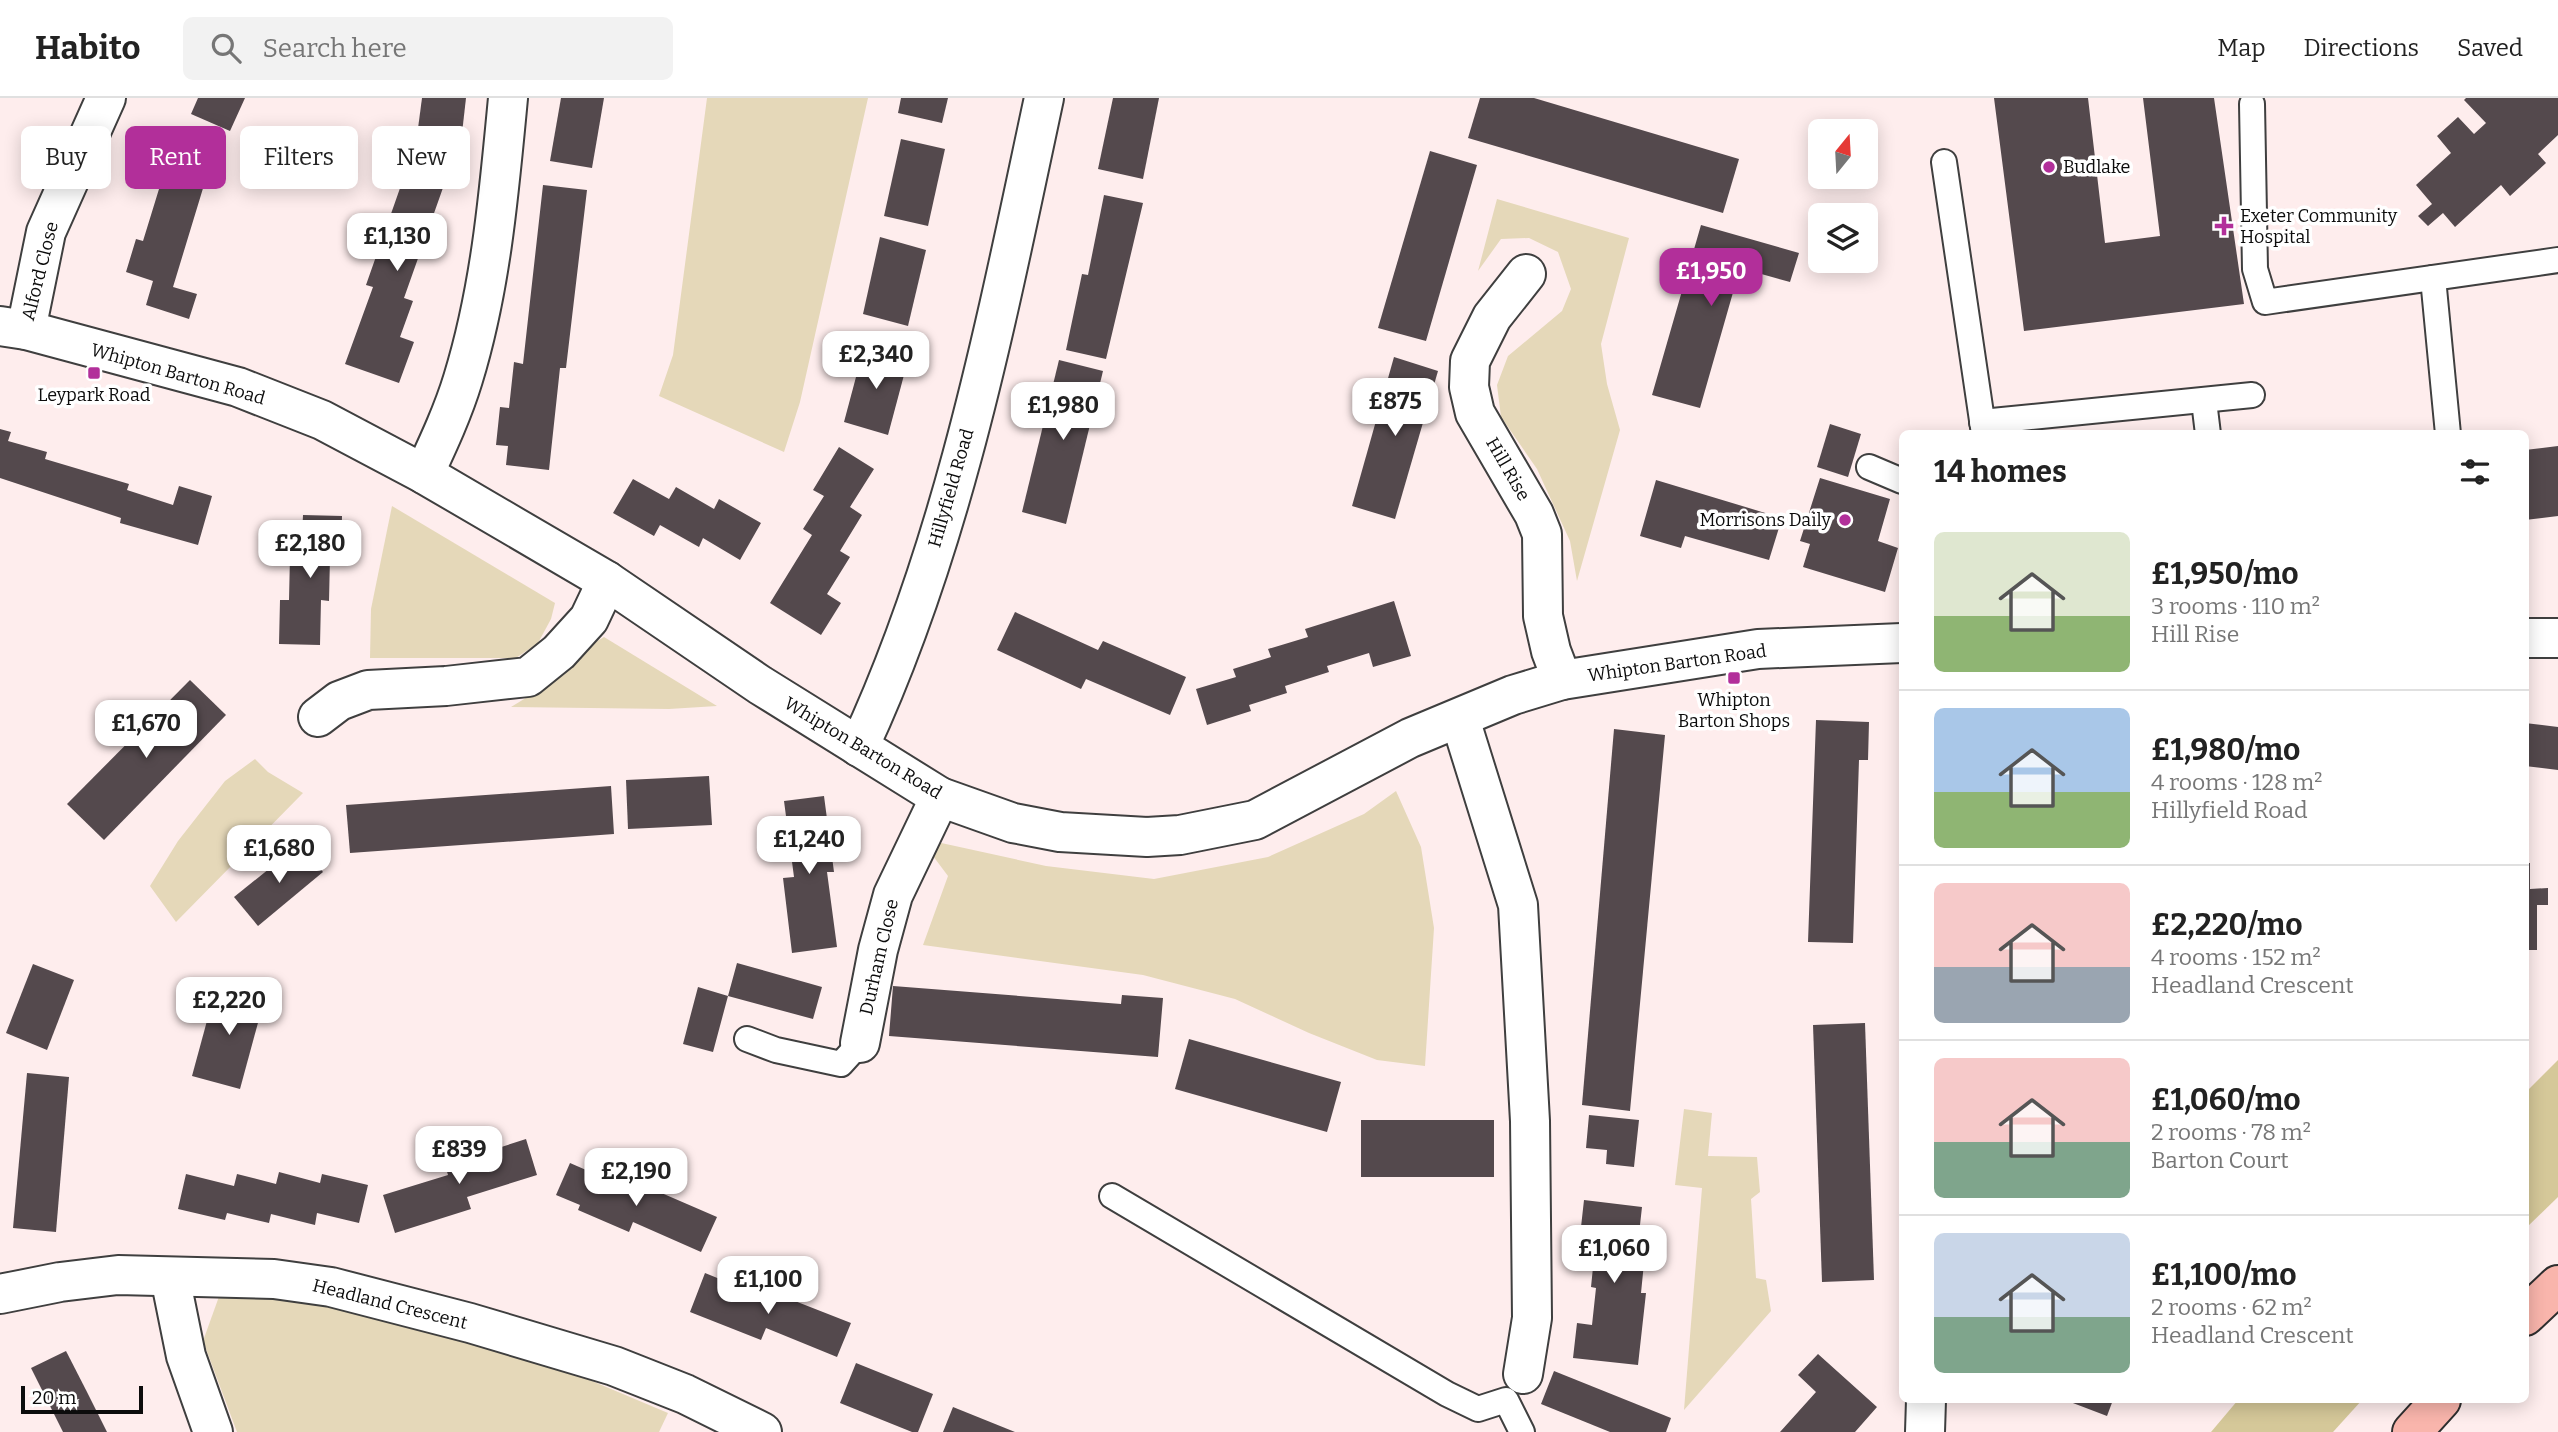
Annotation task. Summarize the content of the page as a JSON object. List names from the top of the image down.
{
  "streets": {
    "street": [
      "Alford Close",
      "Whipton Barton Road",
      "Hill Rise",
      "Hillyfield Road",
      "Durham Close",
      "Headland Crescent"
    ]
  },
  "crossings": [
    ["Alford Close", "Whipton Barton Road"],
    ["Whipton Barton Road", "Hill Rise"],
    ["Whipton Barton Road", "Hillyfield Road"],
    ["Whipton Barton Road", "Durham Close"]
  ],
  "places": {
    "other": ["Budlake", "Morrisons Daily"],
    "health": ["Exeter Community Hospital"],
    "transit": ["Leypark Road", "Whipton Barton Shops"]
  },
  "scale_bar": "20 m",
  "north": "top",
  "page": {
    "header": "Habito",
    "search": "Search here",
    "nav": ["Map", "Directions", "Saved"],
    "chip": [
      "Buy",
      "Rent",
      "Filters",
      "New"
    ],
    "price": [
      "£1,130",
      "£1,950",
      "£2,340",
      "£875",
      "£1,980",
      "£2,180",
      "£1,670",
      "£1,240",
      "£1,680",
      "£2,220",
      "£839",
      "£2,190",
      "£1,060",
      "£1,100"
    ],
    "heading": "14 homes",
    "list": [
      {
        "name": "£1,950/mo",
        "note": "3 rooms · 110 m² · Hill Rise"
      },
      {
        "name": "£1,980/mo",
        "note": "4 rooms · 128 m² · Hillyfield Road"
      },
      {
        "name": "£2,220/mo",
        "note": "4 rooms · 152 m² · Headland Crescent"
      },
      {
        "name": "£1,060/mo",
        "note": "2 rooms · 78 m² · Barton Court"
      },
      {
        "name": "£1,100/mo",
        "note": "2 rooms · 62 m² · Headland Crescent"
      }
    ],
    "scale": "20 m"
  }
}
